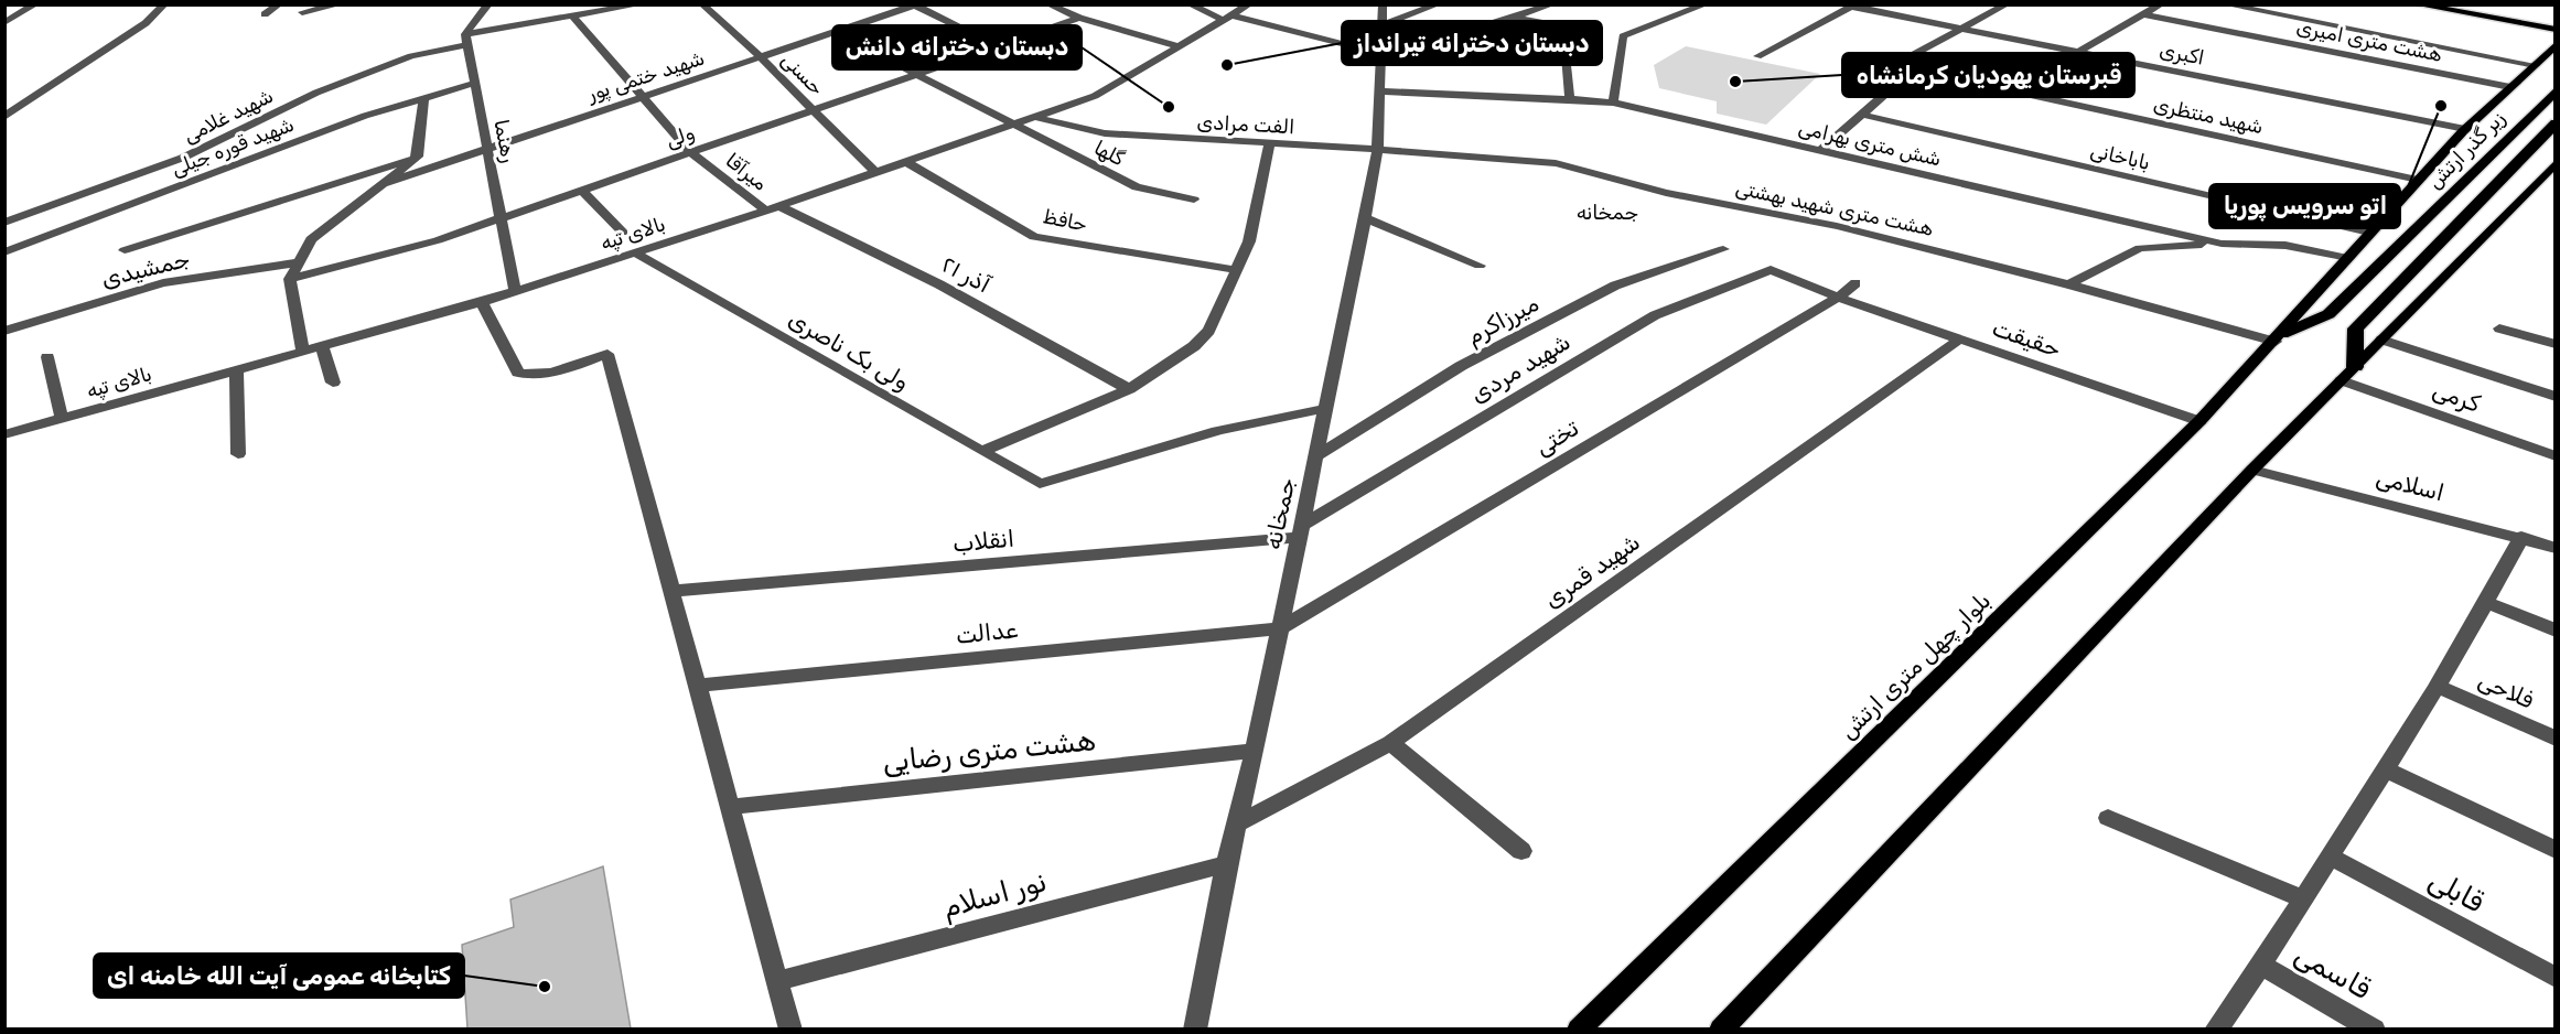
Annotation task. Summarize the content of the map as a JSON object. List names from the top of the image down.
{
  "streets": {
    "highway": ["زیر گذر ارتش"],
    "main road": ["بلوار چهل متری ارتش"],
    "street": [
      "هشت متری امیری",
      "اکبری",
      "حسنی",
      "شهید ختمی پور",
      "شهید غلامی",
      "شهید منتظری",
      "الفت مرادی",
      "ولی",
      "رهنما",
      "شش متری بهرامی",
      "شهید قوره جیلی",
      "گلها",
      "باباخانی",
      "میرآقا",
      "هشت متری شهید بهشتی",
      "حافظ",
      "بالای تپه",
      "جمشیدی",
      "۲۱ آذر",
      "میرزاکرم",
      "حقیقت",
      "ولی بک ناصری",
      "شهید مردی",
      "کرمی",
      "تختی",
      "اسلامی",
      "جمخانه",
      "انقلاب",
      "شهید قمری",
      "عدالت",
      "فلاحی",
      "هشت متری رضایی",
      "قابلی",
      "نور اسلام",
      "قاسمی"
    ]
  },
  "crossings": [
    ["هشت متری امیری", "بلوار چهل متری ارتش"],
    ["اکبری", "بلوار چهل متری ارتش"],
    ["حسنی", "شهید ختمی پور"],
    ["حسنی", "ولی"],
    ["حسنی", "بالای تپه"],
    ["شهید ختمی پور", "رهنما"],
    ["شهید ختمی پور", "گلها"],
    ["شهید ختمی پور", "میرآقا"],
    ["شهید غلامی", "رهنما"],
    ["شهید غلامی", "میرآقا"],
    ["شهید منتظری", "بلوار چهل متری ارتش"],
    ["الفت مرادی", "هشت متری شهید بهشتی"],
    ["الفت مرادی", "بالای تپه"],
    ["الفت مرادی", "جمخانه"],
    ["ولی", "رهنما"],
    ["ولی", "گلها"],
    ["ولی", "میرآقا"],
    ["رهنما", "شهید قوره جیلی"],
    ["رهنما", "بالای تپه"],
    ["شش متری بهرامی", "جمخانه"],
    ["شش متری بهرامی", "بلوار چهل متری ارتش"],
    ["زیر گذر ارتش", "هشت متری شهید بهشتی"],
    ["زیر گذر ارتش", "کرمی"],
    ["زیر گذر ارتش", "بلوار چهل متری ارتش"],
    ["گلها", "بالای تپه"],
    ["باباخانی", "بلوار چهل متری ارتش"],
    ["میرآقا", "بالای تپه"],
    ["میرآقا", "۲۱ آذر"],
    ["هشت متری شهید بهشتی", "جمخانه"],
    ["هشت متری شهید بهشتی", "بلوار چهل متری ارتش"],
    ["حافظ", "بالای تپه"],
    ["بالای تپه", "۲۱ آذر"],
    ["بالای تپه", "ولی بک ناصری"],
    ["میرزاکرم", "جمخانه"],
    ["حقیقت", "شهید مردی"],
    ["حقیقت", "تختی"],
    ["حقیقت", "شهید قمری"],
    ["حقیقت", "بلوار چهل متری ارتش"],
    ["ولی بک ناصری", "جمخانه"],
    ["شهید مردی", "جمخانه"],
    ["شهید مردی", "انقلاب"],
    ["تختی", "جمخانه"],
    ["تختی", "عدالت"],
    ["جمخانه", "انقلاب"],
    ["جمخانه", "شهید قمری"],
    ["جمخانه", "عدالت"],
    ["جمخانه", "هشت متری رضایی"],
    ["جمخانه", "نور اسلام"]
  ],
  "districts": ["جمخانه"],
  "places": [
    "دبستان دخترانه تیرانداز",
    "قبرستان یهودیان کرمانشاه",
    "اتو سرویس پوریا",
    "دبستان دخترانه دانش",
    "کتابخانه عمومی آیت الله خامنه ای"
  ]
}
